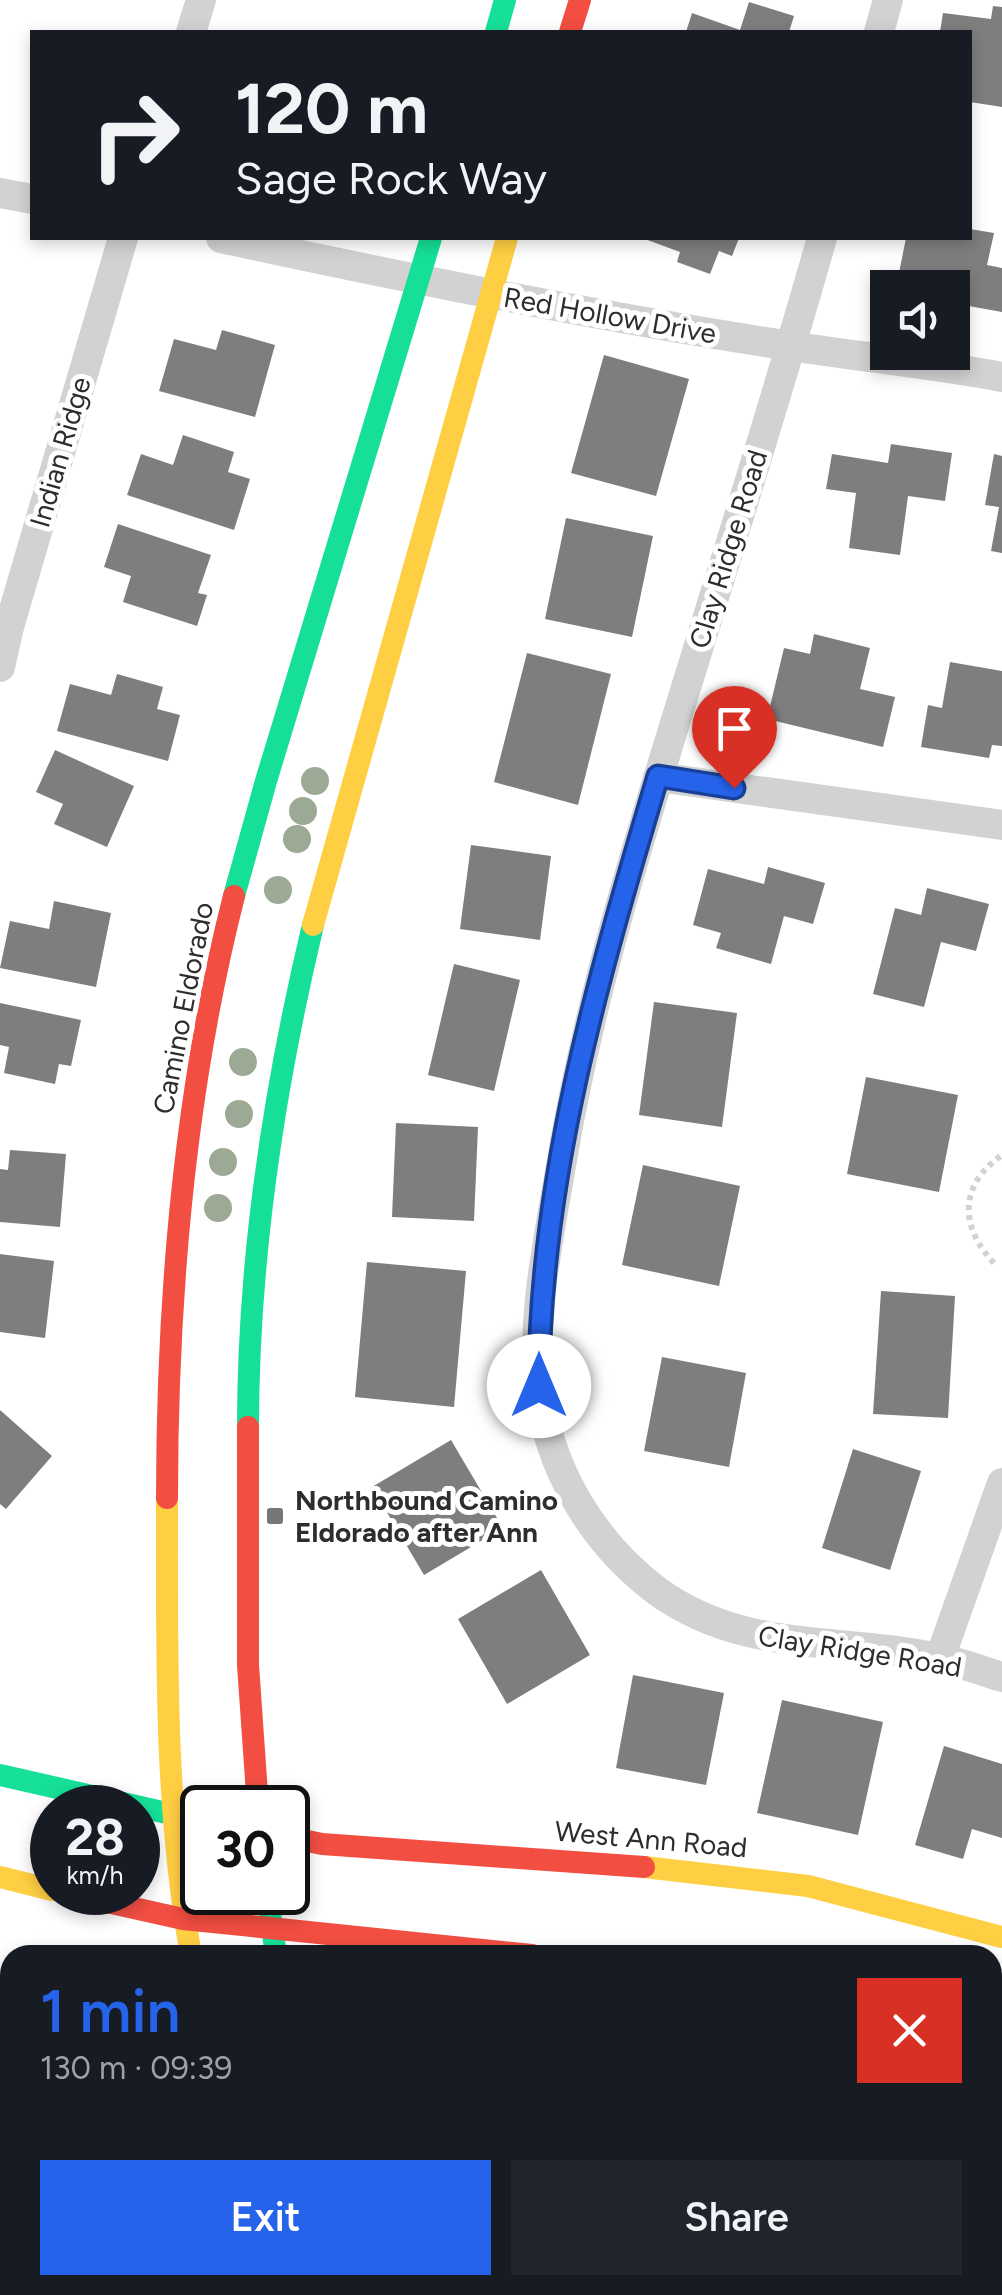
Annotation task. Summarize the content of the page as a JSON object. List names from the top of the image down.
{
  "streets": {
    "main road": ["Camino Eldorado", "West Ann Road"],
    "street": ["Red Hollow Drive", "Indian Ridge", "Clay Ridge Road"]
  },
  "crossings": [
    ["Red Hollow Drive", "Clay Ridge Road"],
    ["Red Hollow Drive", "Camino Eldorado"]
  ],
  "places": {
    "transit": ["Northbound Camino Eldorado after Ann"]
  },
  "page": {
    "turn": ["120 m", "Sage Rock Way"],
    "speed": "28 km/h",
    "limit": "30",
    "heading": ["1 min", "130 m · 09:39"],
    "buttons": ["Exit", "Share"]
  }
}
